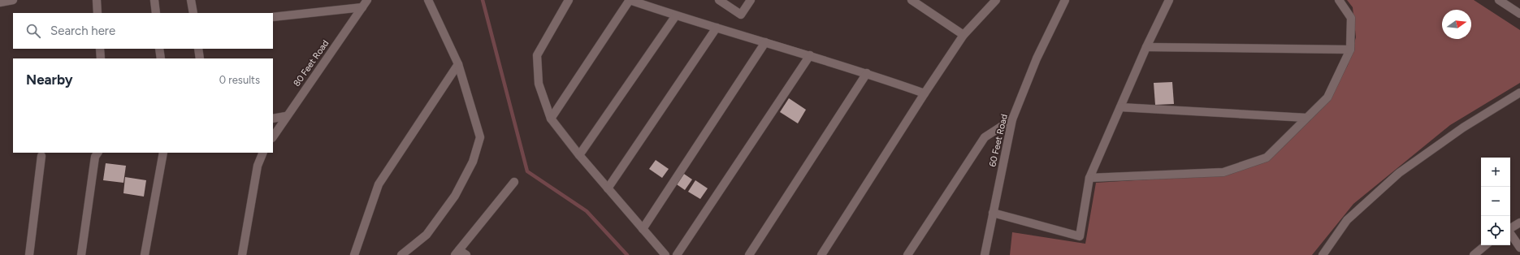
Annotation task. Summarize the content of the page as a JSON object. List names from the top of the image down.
{
  "streets": {
    "street": ["80 Feet Road", "60 Feet Road"]
  },
  "north": "right",
  "page": {
    "search": "Search here",
    "heading": ["Nearby", "0 results"],
    "map_buttons": ["+", "−"]
  }
}
